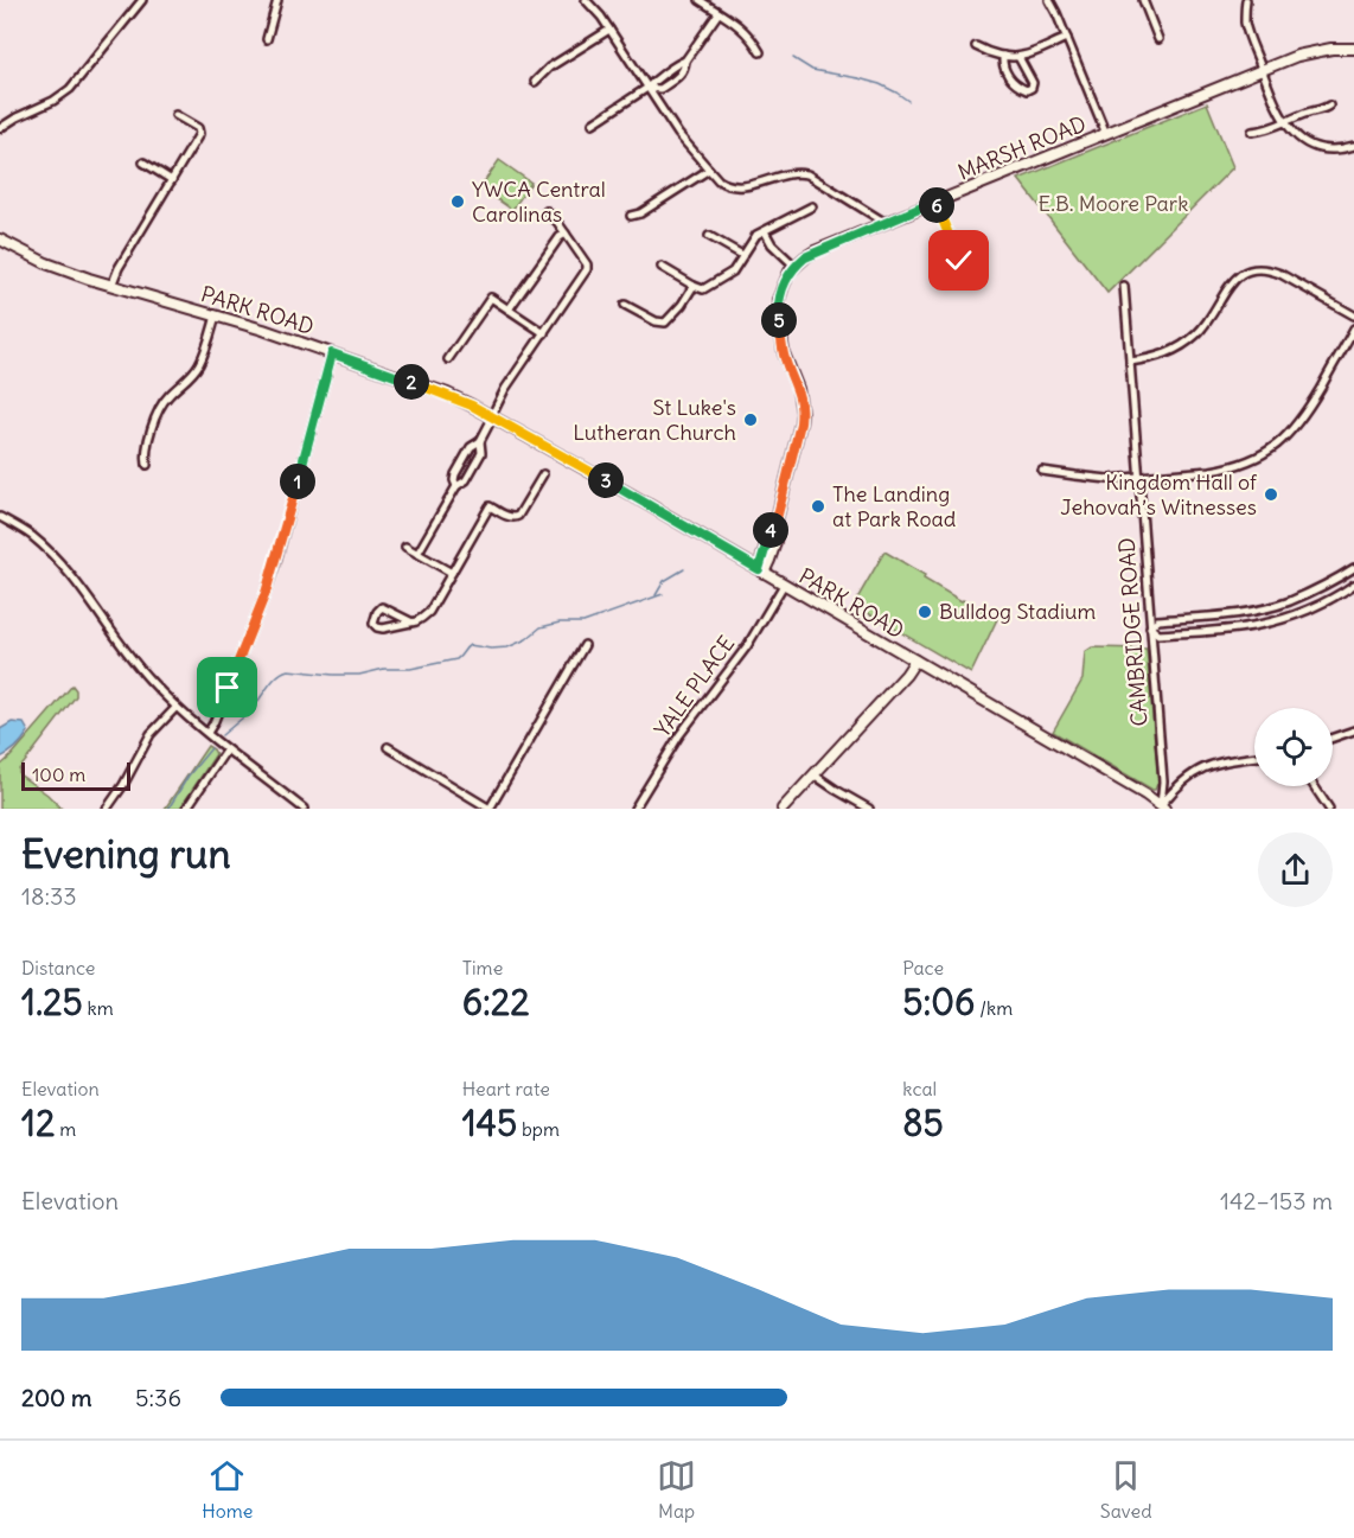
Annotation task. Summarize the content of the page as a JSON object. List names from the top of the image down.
{
  "streets": {
    "main road": ["MARSH ROAD", "PARK ROAD"],
    "street": ["CAMBRIDGE ROAD", "YALE PLACE"]
  },
  "crossings": [
    ["PARK ROAD", "CAMBRIDGE ROAD"],
    ["PARK ROAD", "YALE PLACE"]
  ],
  "parks": ["E.B. Moore Park"],
  "places": [
    "YWCA Central Carolinas",
    "St Luke's Lutheran Church",
    "Kingdom Hall of Jehovah’s Witnesses",
    "The Landing at Park Road",
    "Bulldog Stadium"
  ],
  "scale_bar": "100 m",
  "page": {
    "pins": [
      "6",
      "5",
      "2",
      "3",
      "1",
      "4"
    ],
    "scale": "100 m",
    "heading": ["Evening run", "18:33"],
    "stats": [
      ["Distance", "1.25 km"],
      ["Time", "6:22"],
      ["Pace", "5:06 /km"],
      ["Elevation", "12 m"],
      ["Heart rate", "145 bpm"],
      ["kcal", "85"]
    ],
    "chart": ["Elevation", "142–153 m"],
    "list": [
      {
        "name": "200 m",
        "note": "5:36"
      }
    ],
    "tabs": ["Home", "Map", "Saved"]
  }
}
